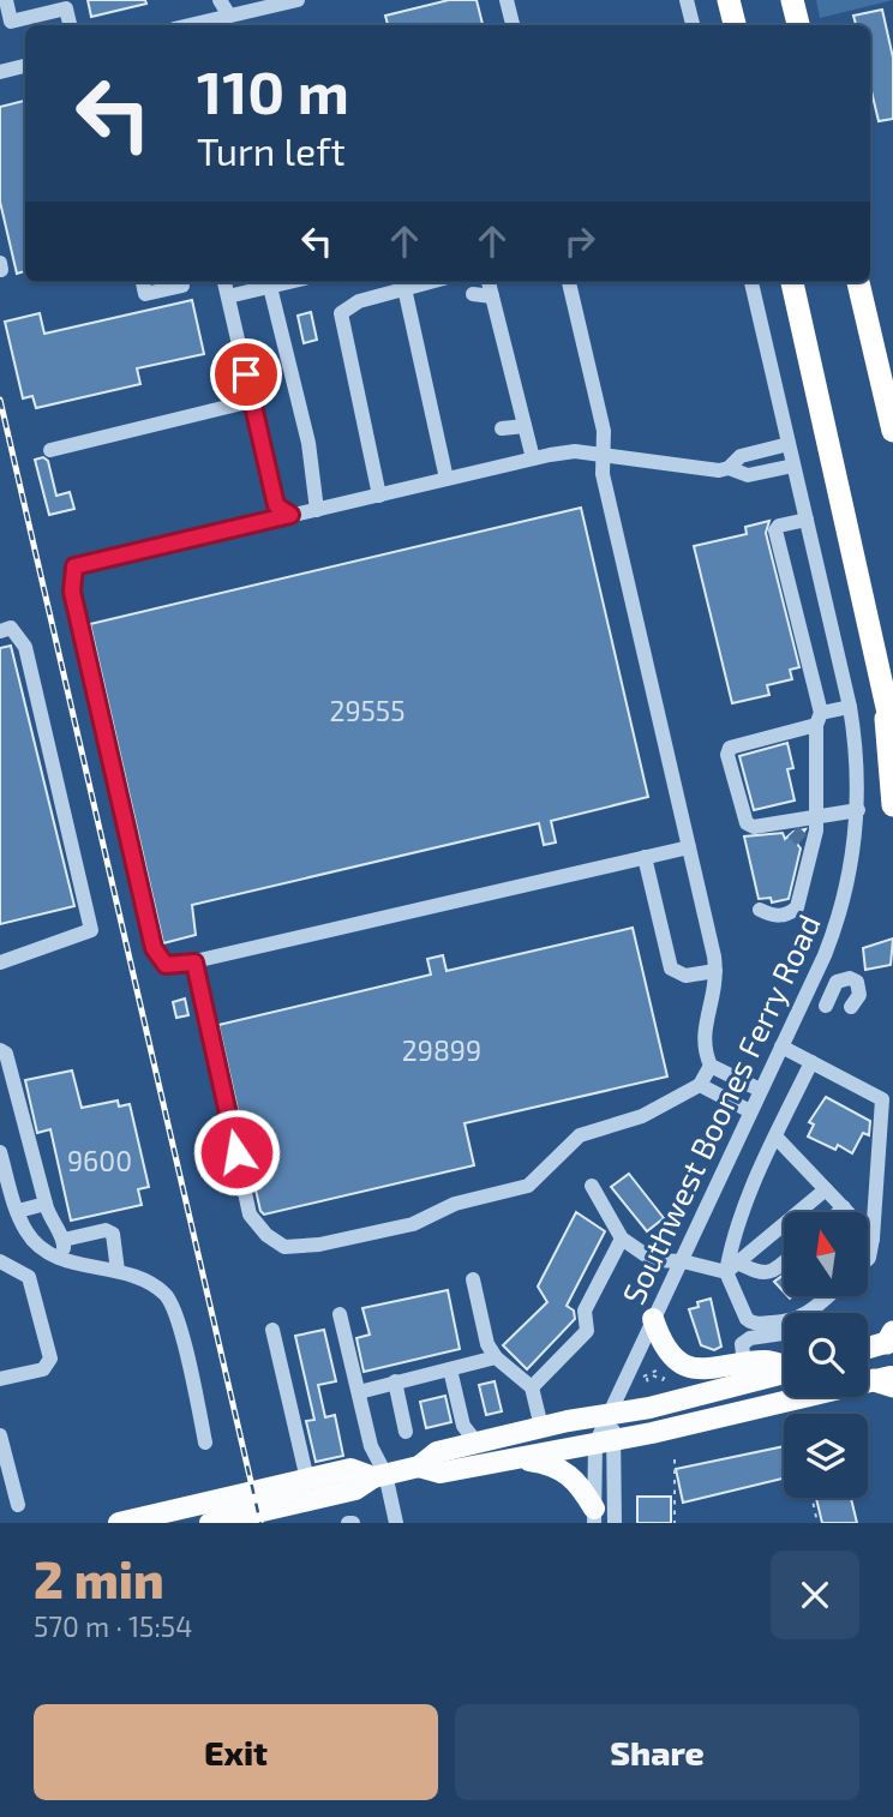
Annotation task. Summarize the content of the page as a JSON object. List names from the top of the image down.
{
  "streets": {
    "street": ["Southwest Boones Ferry Road"]
  },
  "house_numbers": ["29555", "29899", "9600"],
  "north": "top",
  "page": {
    "turn": ["110 m", "Turn left"],
    "heading": ["2 min", "570 m · 15:54"],
    "buttons": ["Exit", "Share"]
  }
}
